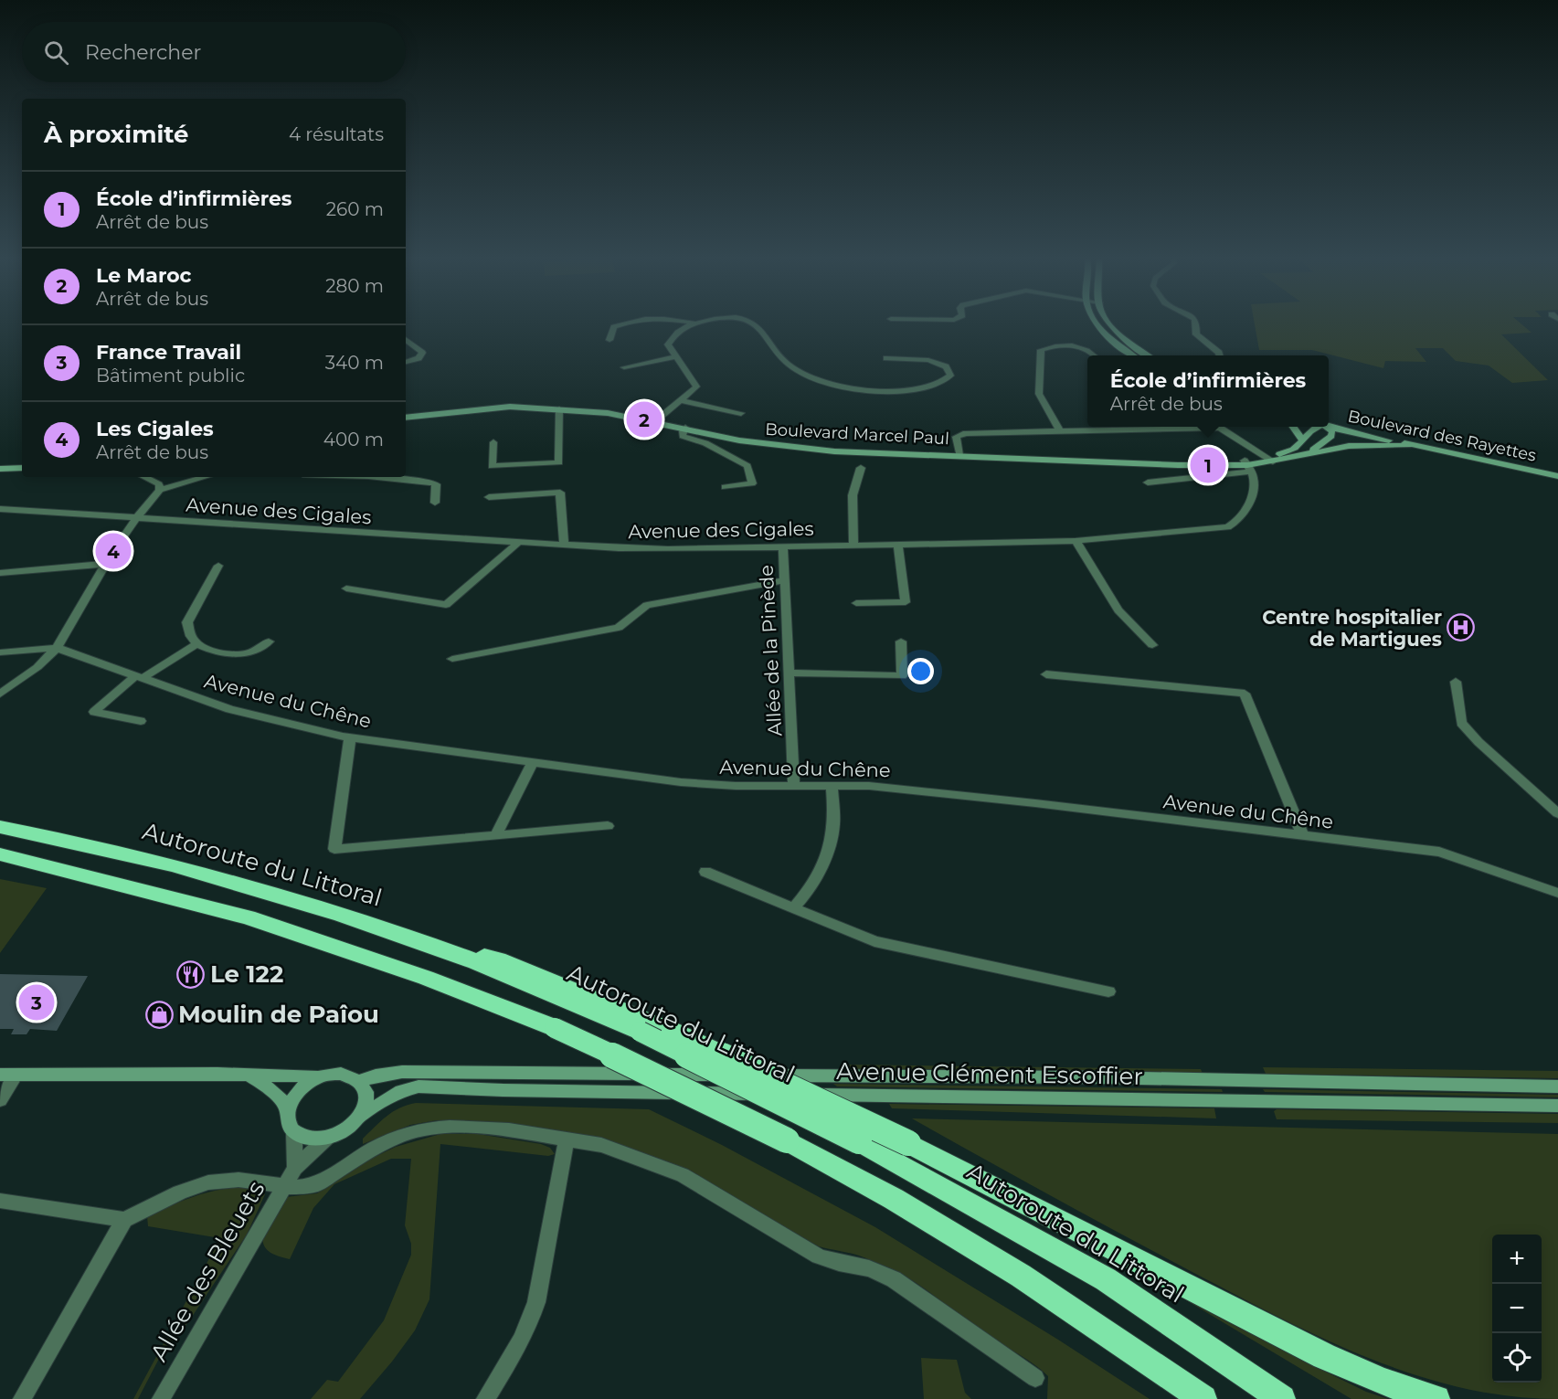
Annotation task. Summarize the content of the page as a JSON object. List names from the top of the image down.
{
  "streets": {
    "highway": ["Autoroute du Littoral"],
    "main road": ["Boulevard Marcel Paul", "Boulevard des Rayettes", "Avenue Clément Escoffier"],
    "street": [
      "Avenue des Cigales",
      "Allée de la Pinède",
      "Avenue du Chêne",
      "Allée des Bleuets"
    ]
  },
  "crossings": [
    ["Boulevard Marcel Paul", "Boulevard des Rayettes"],
    ["Boulevard Marcel Paul", "Avenue des Cigales"],
    ["Avenue des Cigales", "Allée de la Pinède"],
    ["Allée de la Pinède", "Avenue du Chêne"],
    ["Avenue Clément Escoffier", "Allée des Bleuets"]
  ],
  "places": {
    "hospital": ["Centre hospitalier de Martigues"],
    "restaurant": ["Le 122"],
    "shop": ["Moulin de Paîou"]
  },
  "page": {
    "search": "Rechercher",
    "heading": ["À proximité", "4 résultats"],
    "list": [
      {
        "mark": "1",
        "name": "École d’infirmières",
        "note": "Arrêt de bus",
        "value": "260 m"
      },
      {
        "mark": "2",
        "name": "Le Maroc",
        "note": "Arrêt de bus",
        "value": "280 m"
      },
      {
        "mark": "3",
        "name": "France Travail",
        "note": "Bâtiment public",
        "value": "340 m"
      },
      {
        "mark": "4",
        "name": "Les Cigales",
        "note": "Arrêt de bus",
        "value": "400 m"
      }
    ],
    "popup": ["École d’infirmières", "Arrêt de bus"],
    "pins": [
      "2",
      "1",
      "4",
      "3"
    ],
    "map_buttons": ["+", "−"]
  }
}
